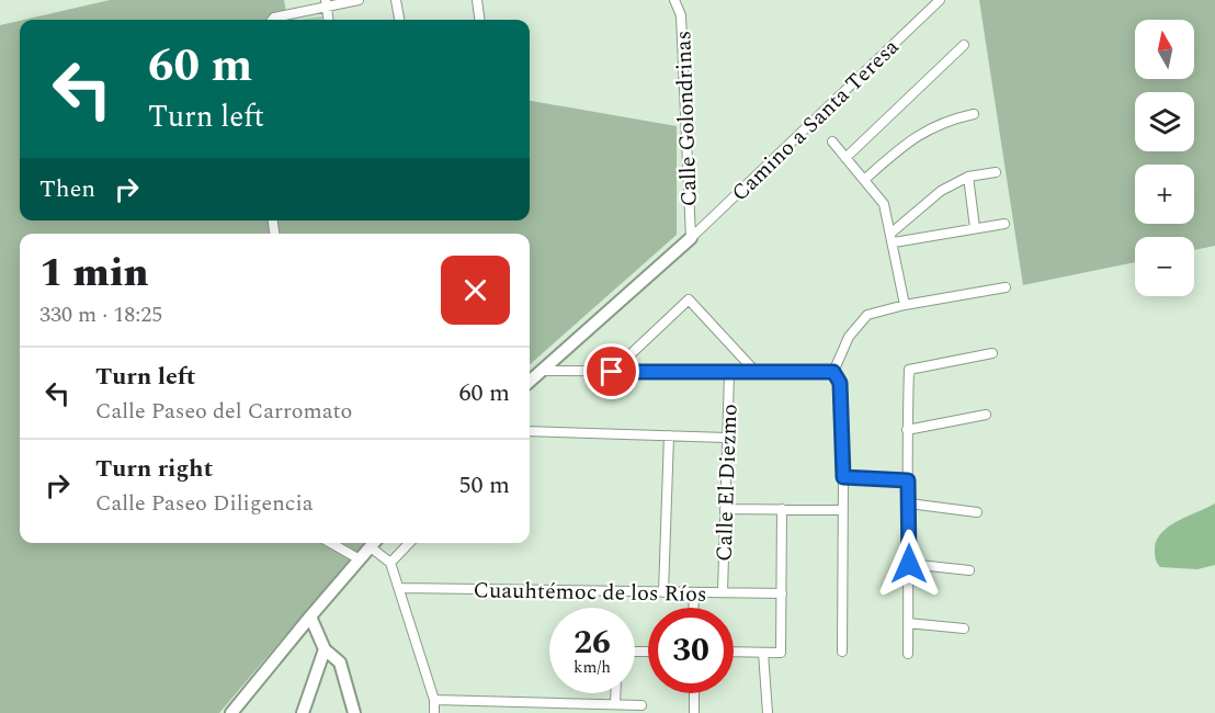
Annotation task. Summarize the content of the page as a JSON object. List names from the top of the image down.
{
  "streets": {
    "street": [
      "Calle Golondrinas",
      "Camino a Santa Teresa",
      "Calle El Diezmo",
      "Cuauhtémoc de los Ríos"
    ]
  },
  "crossings": [
    ["Calle Golondrinas", "Camino a Santa Teresa"],
    ["Calle El Diezmo", "Cuauhtémoc de los Ríos"]
  ],
  "north": "top",
  "page": {
    "map_buttons": ["+", "−"],
    "turn": ["60 m", "Turn left"],
    "then": "Then",
    "heading": ["1 min", "330 m · 18:25"],
    "list": [
      {
        "name": "Turn left",
        "note": "Calle Paseo del Carromato",
        "value": "60 m"
      },
      {
        "name": "Turn right",
        "note": "Calle Paseo Diligencia",
        "value": "50 m"
      }
    ],
    "speed": "26 km/h",
    "limit": "30"
  }
}
